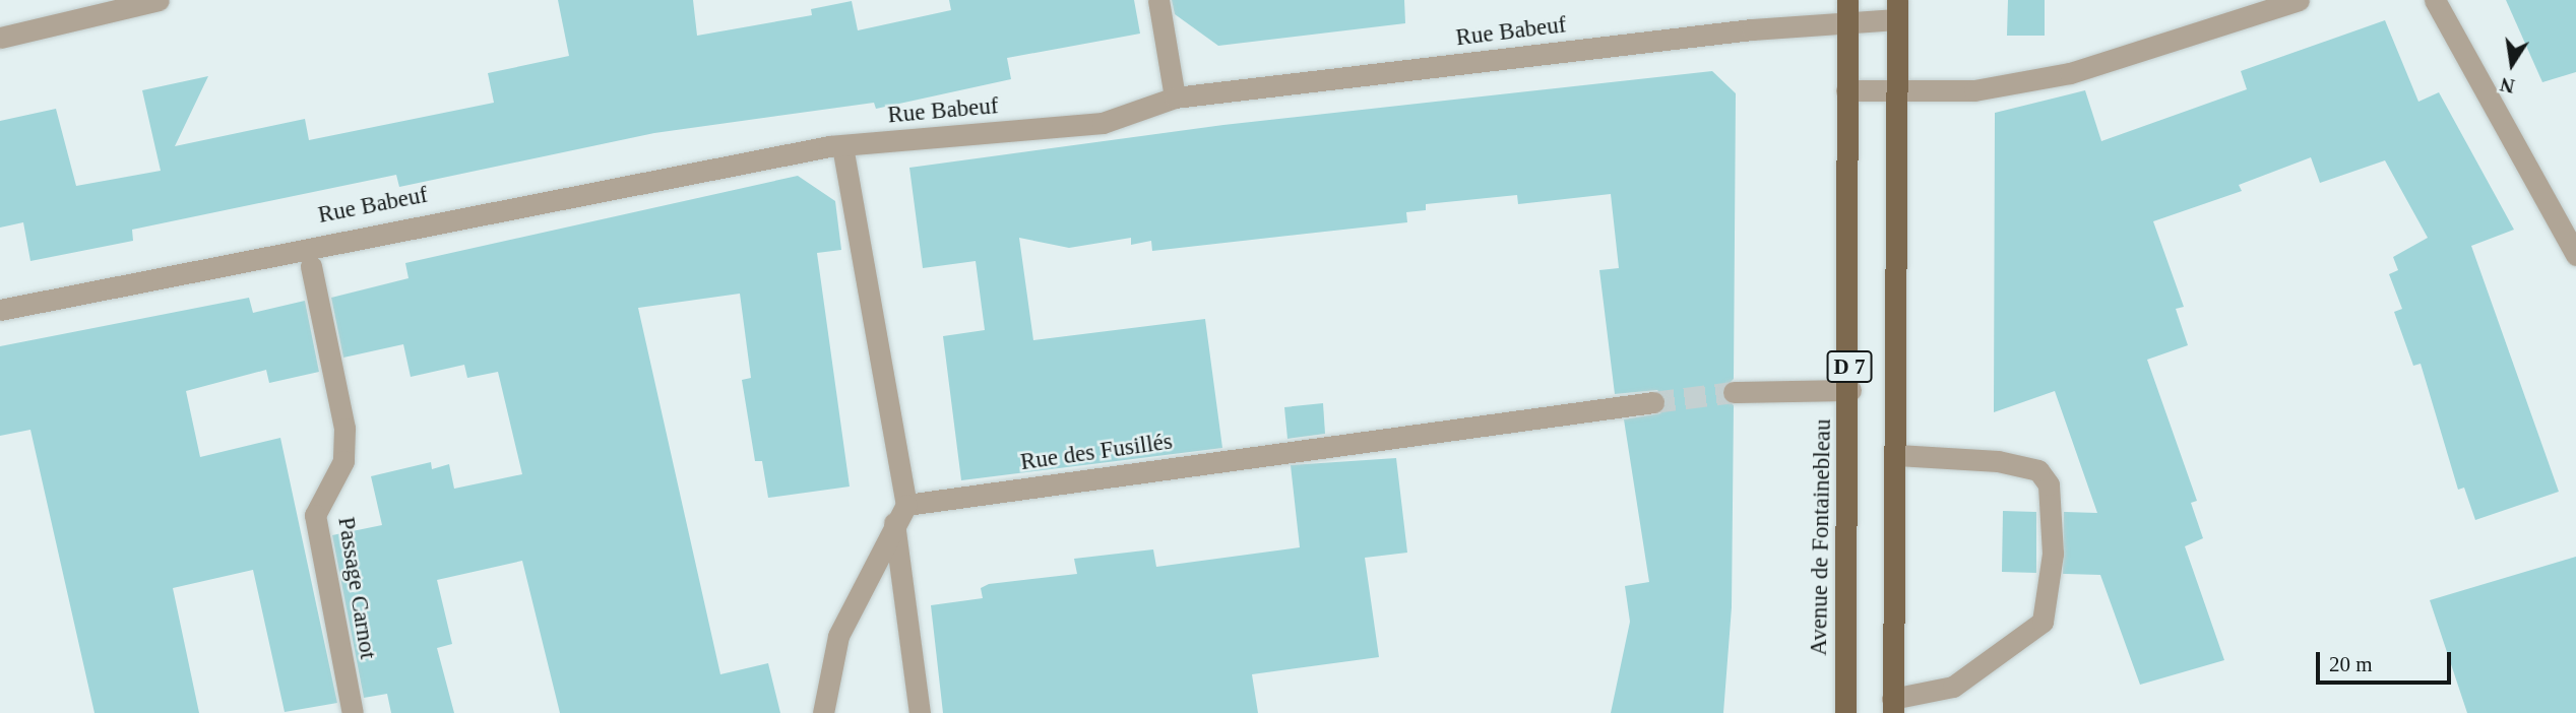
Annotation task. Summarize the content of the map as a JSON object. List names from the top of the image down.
{
  "streets": {
    "main road": ["D 7", "Avenue de Fontainebleau"],
    "street": ["Rue Babeuf", "Rue des Fusillés", "Passage Carnot"]
  },
  "crossings": [
    ["Rue Babeuf", "D 7"],
    ["Rue Babeuf", "Avenue de Fontainebleau"]
  ],
  "scale_bar": "20 m",
  "north": "bottom"
}
